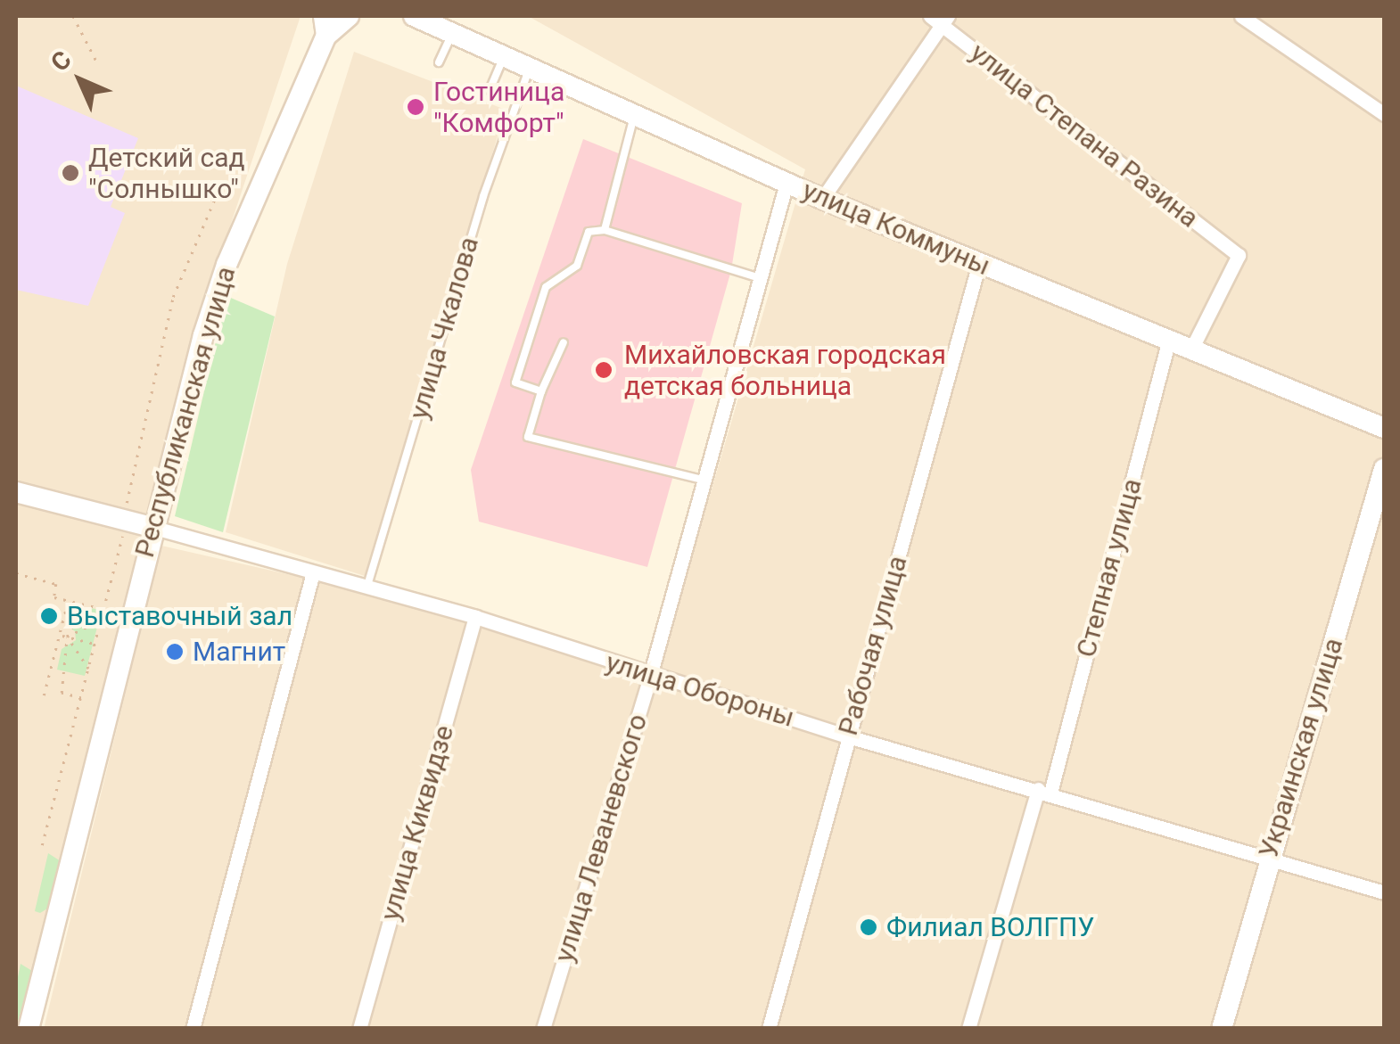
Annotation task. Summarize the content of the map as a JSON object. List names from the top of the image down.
{
  "streets": {
    "street": [
      "улица Степана Разина",
      "улица Коммуны",
      "Республиканская улица",
      "Степная улица",
      "Рабочая улица",
      "улица Обороны",
      "Украинская улица",
      "улица Киквидзе",
      "улица Леваневского"
    ],
    "lane": ["улица Чкалова"]
  },
  "crossings": [
    ["улица Степана Разина", "улица Коммуны"],
    ["улица Коммуны", "улица Чкалова"],
    ["улица Коммуны", "Степная улица"],
    ["улица Коммуны", "Рабочая улица"],
    ["улица Коммуны", "улица Леваневского"],
    ["улица Чкалова", "улица Обороны"],
    ["Республиканская улица", "улица Обороны"],
    ["Степная улица", "улица Обороны"],
    ["Рабочая улица", "улица Обороны"],
    ["улица Обороны", "Украинская улица"],
    ["улица Обороны", "улица Киквидзе"],
    ["улица Обороны", "улица Леваневского"]
  ],
  "places": [
    "Гостиница \"Комфорт\"",
    "Детский сад \"Солнышко\"",
    "Михайловская городская детская больница",
    "Выставочный зал",
    "Магнит",
    "Филиал ВОЛГПУ"
  ],
  "north": "top left"
}
